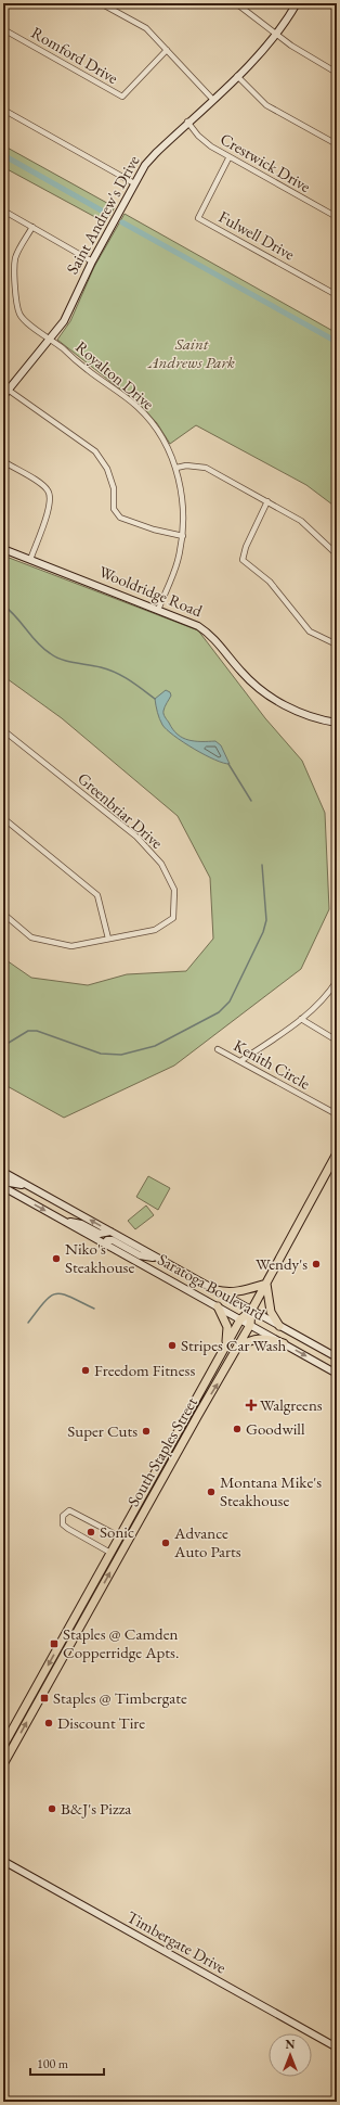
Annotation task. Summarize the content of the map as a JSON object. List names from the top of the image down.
{
  "streets": {
    "main road": ["South Staples Street"],
    "street": [
      "Romford Drive",
      "Crestwick Drive",
      "Saint Andrew's Drive",
      "Fulwell Drive",
      "Royalton Drive",
      "Wooldridge Road",
      "Greenbriar Drive",
      "Kenith Circle",
      "Saratoga Boulevard",
      "Timbergate Drive"
    ]
  },
  "crossings": [
    ["Crestwick Drive", "Saint Andrew's Drive"],
    ["Crestwick Drive", "Fulwell Drive"],
    ["Saint Andrew's Drive", "Royalton Drive"],
    ["Royalton Drive", "Wooldridge Road"],
    ["Saratoga Boulevard", "South Staples Street"]
  ],
  "parks": ["Saint Andrews Park"],
  "places": {
    "other": [
      "Niko's Steakhouse",
      "Wendy's",
      "Stripes Car Wash",
      "Freedom Fitness",
      "Goodwill",
      "Super Cuts",
      "Montana Mike's Steakhouse",
      "Sonic",
      "Advance Auto Parts",
      "Discount Tire",
      "B&J's Pizza"
    ],
    "health": ["Walgreens"],
    "transit": ["Staples @ Camden Copperridge Apts.", "Staples @ Timbergate"]
  },
  "scale_bar": "100 m",
  "north": "top"
}
